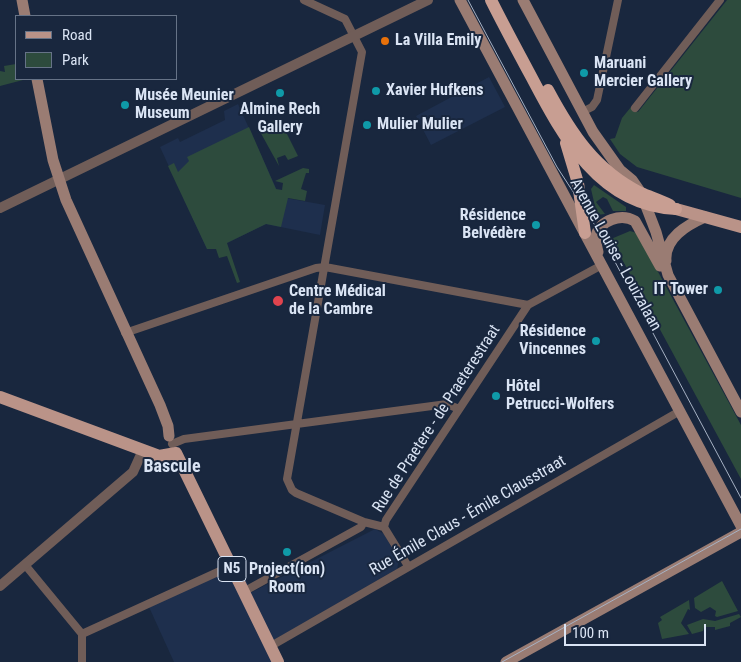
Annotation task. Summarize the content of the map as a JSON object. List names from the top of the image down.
{
  "streets": {
    "highway": ["Avenue Louise - Louizalaan"],
    "main road": ["N5"],
    "street": ["Rue de Praetere - de Praeterestraat", "Rue Émile Claus - Émile Clausstraat"]
  },
  "crossings": [
    ["Avenue Louise - Louizalaan", "Rue Émile Claus - Émile Clausstraat"],
    ["Rue de Praetere - de Praeterestraat", "N5"],
    ["Rue Émile Claus - Émile Clausstraat", "N5"]
  ],
  "districts": ["Bascule"],
  "places": [
    "La Villa Emily",
    "Maruani Mercier Gallery",
    "Xavier Hufkens",
    "Almine Rech Gallery",
    "Musée Meunier Museum",
    "Mulier Mulier",
    "Résidence Belvédère",
    "IT Tower",
    "Centre Médical de la Cambre",
    "Résidence Vincennes",
    "Hôtel Petrucci-Wolfers",
    "Project(ion) Room"
  ],
  "legend": ["Road", "Park"],
  "scale_bar": "100 m"
}
